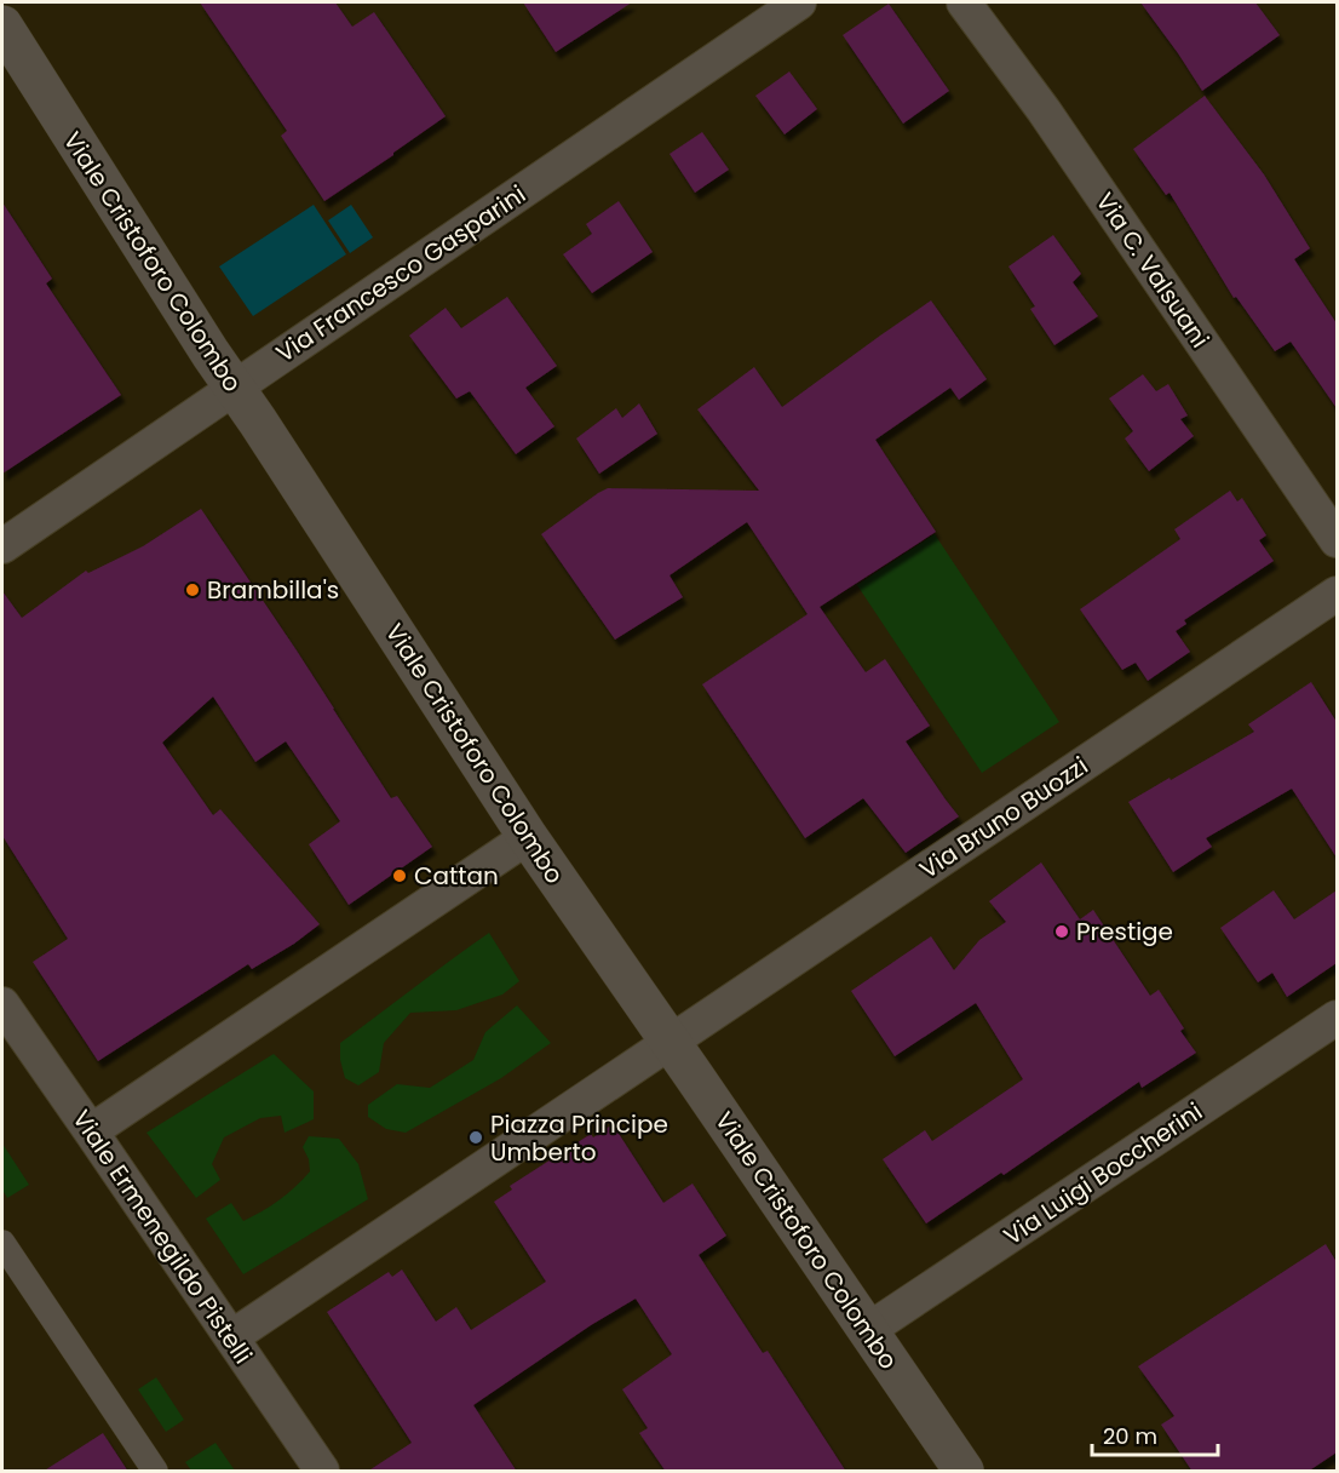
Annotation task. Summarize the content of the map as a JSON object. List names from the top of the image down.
{
  "streets": {
    "street": [
      "Viale Cristoforo Colombo",
      "Via C. Valsuani",
      "Via Francesco Gasparini",
      "Via Bruno Buozzi",
      "Via Luigi Boccherini",
      "Viale Ermenegildo Pistelli"
    ]
  },
  "crossings": [
    ["Viale Cristoforo Colombo", "Via Francesco Gasparini"],
    ["Viale Cristoforo Colombo", "Via Bruno Buozzi"],
    ["Viale Cristoforo Colombo", "Via Luigi Boccherini"]
  ],
  "places": [
    "Brambilla's",
    "Cattan",
    "Prestige",
    "Piazza Principe Umberto"
  ],
  "scale_bar": "20 m"
}
